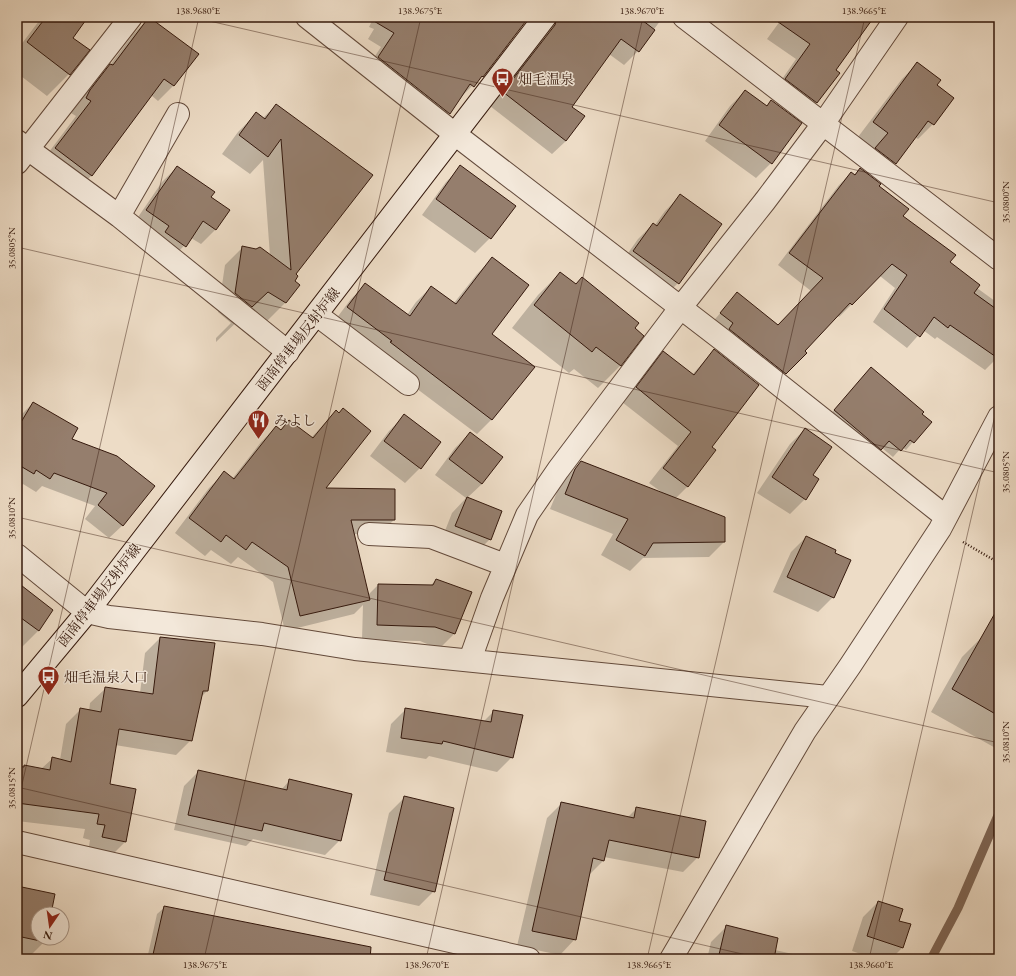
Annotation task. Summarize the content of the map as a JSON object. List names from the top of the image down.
{
  "streets": {
    "street": ["函南停車場反射炉線"]
  },
  "places": {
    "bus stop": ["畑毛温泉", "畑毛温泉入口"],
    "restaurant": ["みよし"]
  },
  "north": "bottom",
  "coordinates": [
    "138.9680°E",
    "138.9675°E",
    "138.9670°E",
    "138.9665°E",
    "35.0800°N",
    "35.0805°N",
    "35.0810°N",
    "35.0815°N",
    "138.9660°E"
  ]
}
